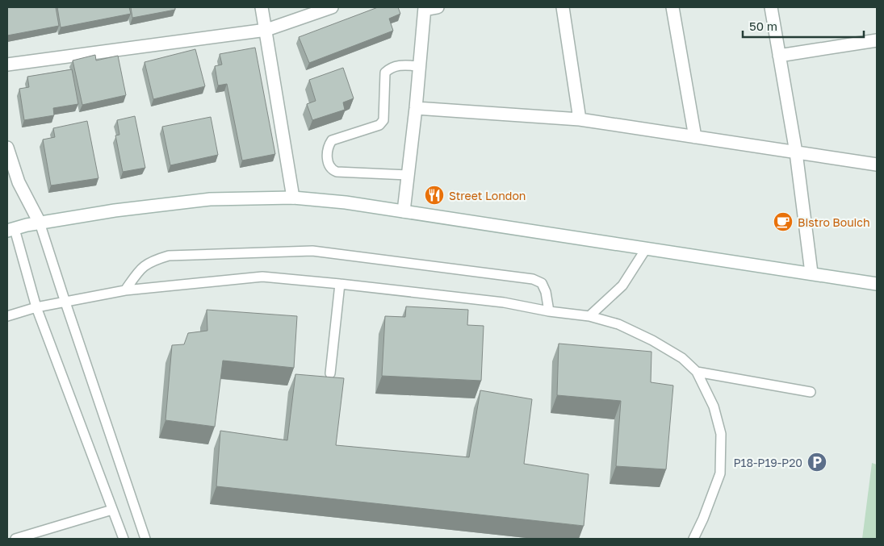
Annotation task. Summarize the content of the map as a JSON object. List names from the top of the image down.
{
  "places": {
    "restaurant": ["Street London"],
    "cafe": ["Bistro Bouich"],
    "parking": ["P18-P19-P20"]
  },
  "scale_bar": "50 m"
}
